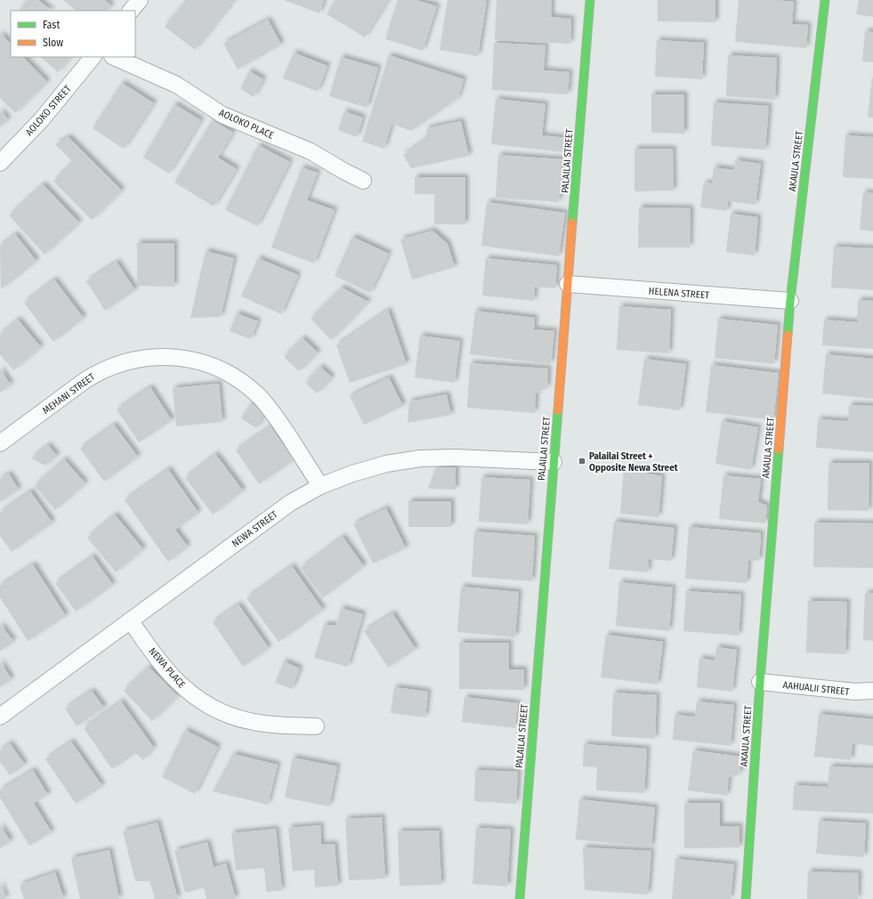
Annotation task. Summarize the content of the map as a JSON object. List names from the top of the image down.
{
  "streets": {
    "street": [
      "AOLOKO STREET",
      "AOLOKO PLACE",
      "PALAILAI STREET",
      "AKAULA STREET",
      "HELENA STREET",
      "MEHANI STREET",
      "NEWA STREET",
      "NEWA PLACE",
      "AAHUALII STREET"
    ]
  },
  "crossings": [
    ["PALAILAI STREET", "HELENA STREET"],
    ["PALAILAI STREET", "NEWA STREET"],
    ["AKAULA STREET", "HELENA STREET"],
    ["AKAULA STREET", "AAHUALII STREET"],
    ["MEHANI STREET", "NEWA STREET"],
    ["NEWA STREET", "NEWA PLACE"]
  ],
  "places": {
    "transit": ["Palailai Street + Opposite Newa Street"]
  },
  "legend": ["Fast", "Slow"]
}
